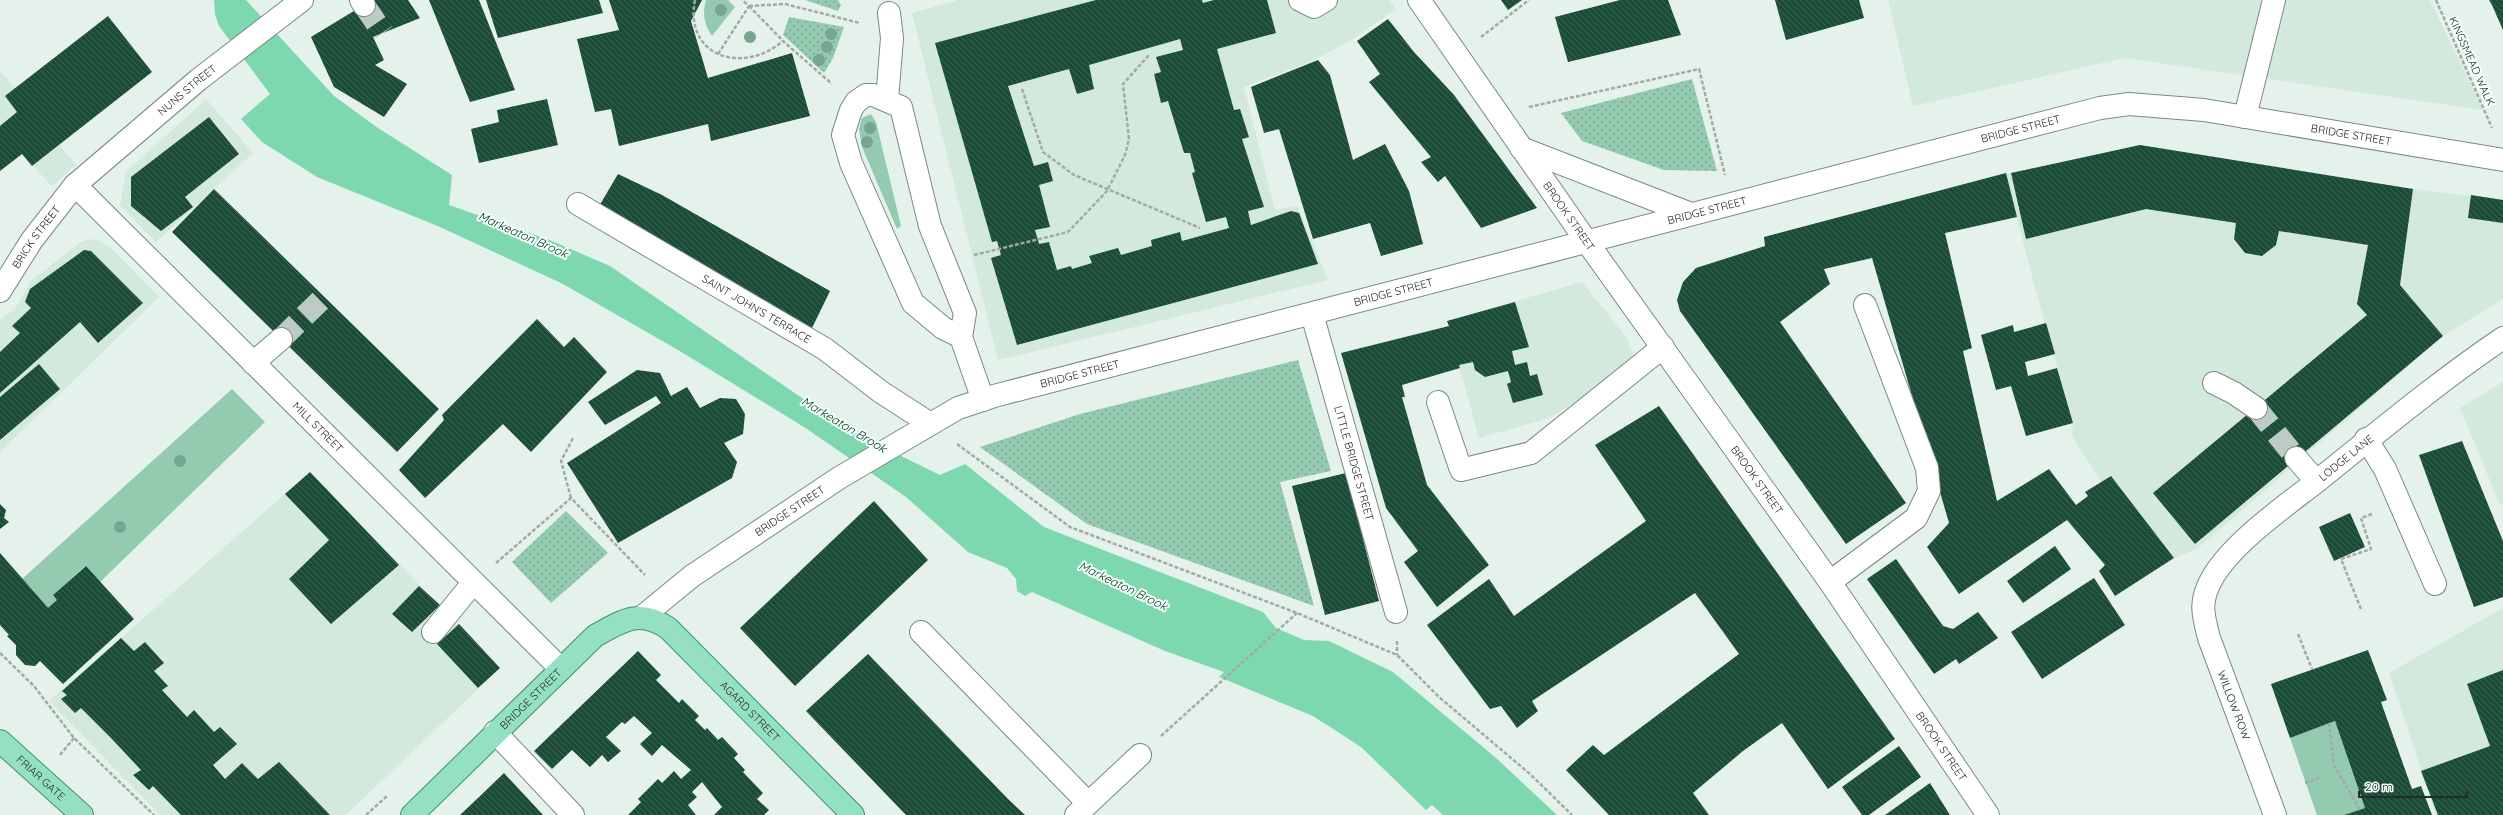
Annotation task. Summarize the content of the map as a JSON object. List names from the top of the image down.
{
  "streets": {
    "main road": ["BRIDGE STREET", "AGARD STREET", "FRIAR GATE"],
    "street": [
      "NUNS STREET",
      "BROOK STREET",
      "BRICK STREET",
      "SAINT JOHN'S TERRACE",
      "MILL STREET",
      "LODGE LANE",
      "LITTLE BRIDGE STREET",
      "WILLOW ROW"
    ],
    "path": ["KINGSMEAD WALK"]
  },
  "crossings": [
    ["NUNS STREET", "BRICK STREET"],
    ["NUNS STREET", "MILL STREET"],
    ["BRIDGE STREET", "BROOK STREET"],
    ["BRIDGE STREET", "SAINT JOHN'S TERRACE"],
    ["BRIDGE STREET", "MILL STREET"],
    ["BRIDGE STREET", "LITTLE BRIDGE STREET"],
    ["BRIDGE STREET", "AGARD STREET"],
    ["BRICK STREET", "MILL STREET"],
    ["LODGE LANE", "WILLOW ROW"]
  ],
  "water": ["Markeaton Brook"],
  "scale_bar": "20 m"
}
